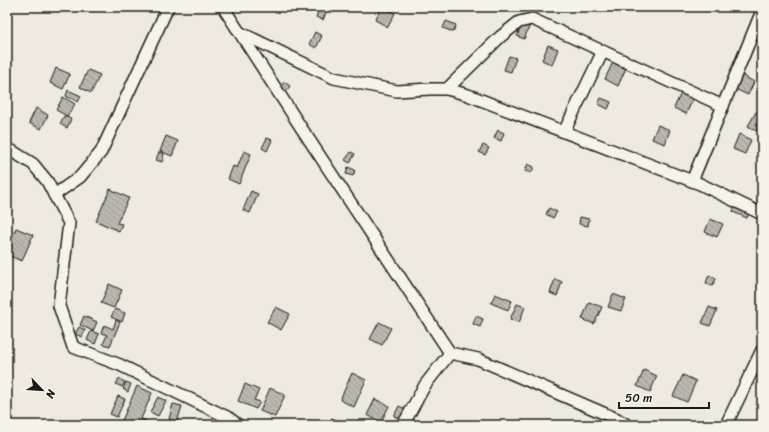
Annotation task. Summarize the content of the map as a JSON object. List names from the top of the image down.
{
  "scale_bar": "50 m",
  "north": "bottom right"
}
